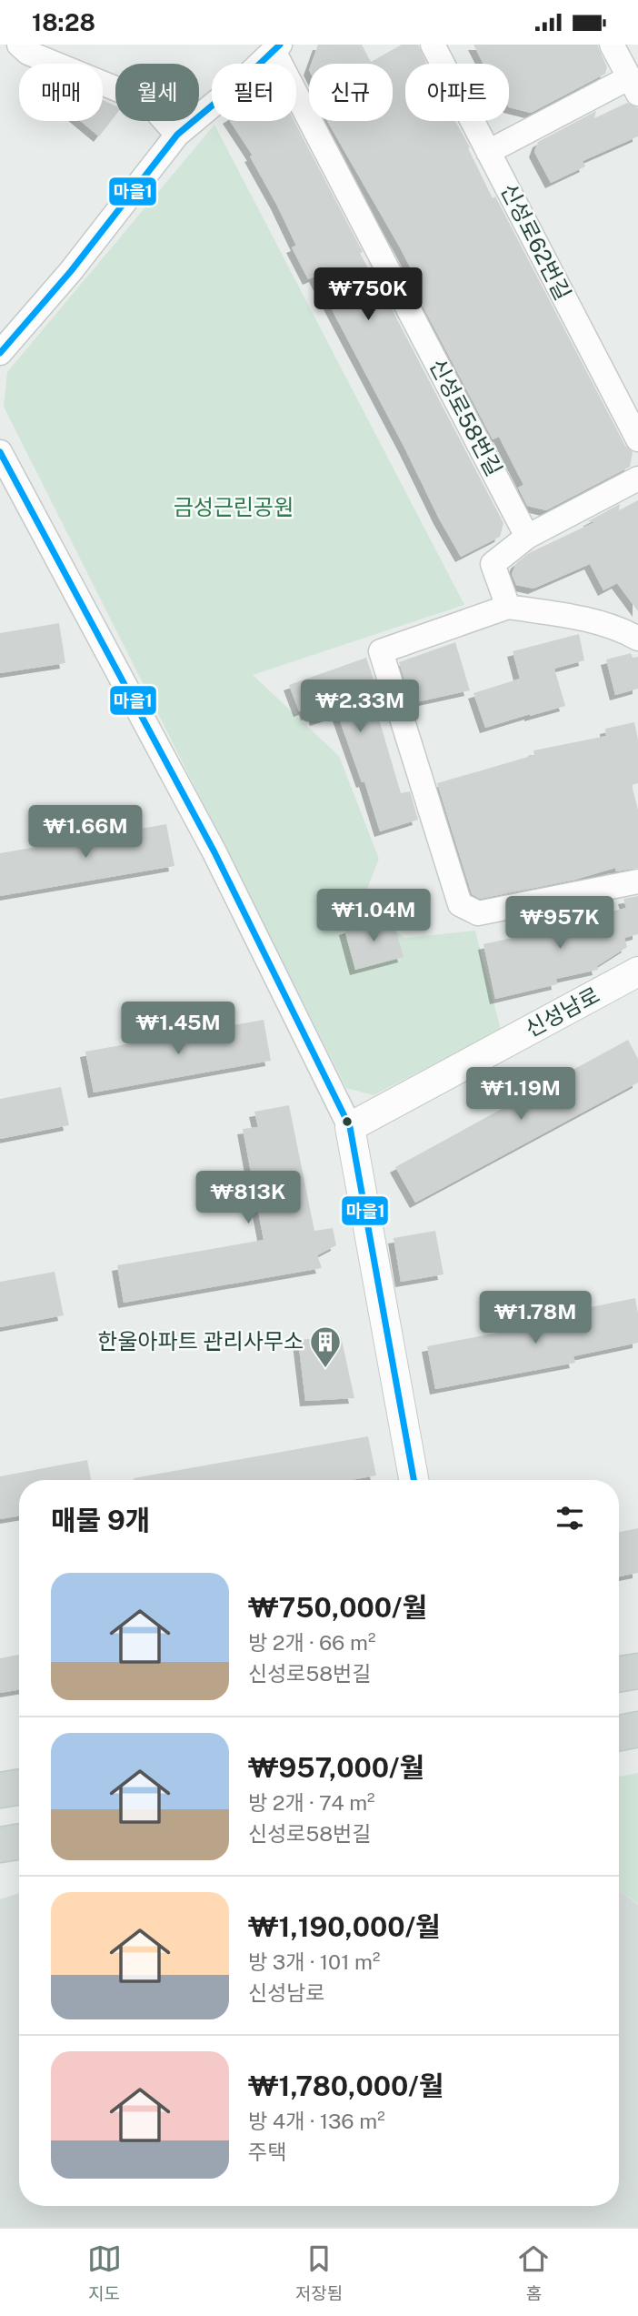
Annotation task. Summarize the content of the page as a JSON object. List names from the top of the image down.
{
  "streets": {
    "street": ["신성로62번길", "신성로58번길", "신성남로"]
  },
  "parks": ["금성근린공원"],
  "places": {
    "building": ["한울아파트 관리사무소"]
  },
  "lines": ["transit line 마을1"],
  "page": {
    "status": "18:28",
    "chip": [
      "매매",
      "월세",
      "필터",
      "신규",
      "아파트"
    ],
    "price": [
      "₩750K",
      "₩2.33M",
      "₩1.66M",
      "₩1.04M",
      "₩957K",
      "₩1.45M",
      "₩1.19M",
      "₩813K",
      "₩1.78M"
    ],
    "heading": "매물 9개",
    "list": [
      {
        "name": "₩750,000/월",
        "note": "방 2개 · 66 m² · 신성로58번길"
      },
      {
        "name": "₩957,000/월",
        "note": "방 2개 · 74 m² · 신성로58번길"
      },
      {
        "name": "₩1,190,000/월",
        "note": "방 3개 · 101 m² · 신성남로"
      },
      {
        "name": "₩1,780,000/월",
        "note": "방 4개 · 136 m² · 주택"
      }
    ],
    "tabs": ["지도", "저장됨", "홈"]
  }
}
